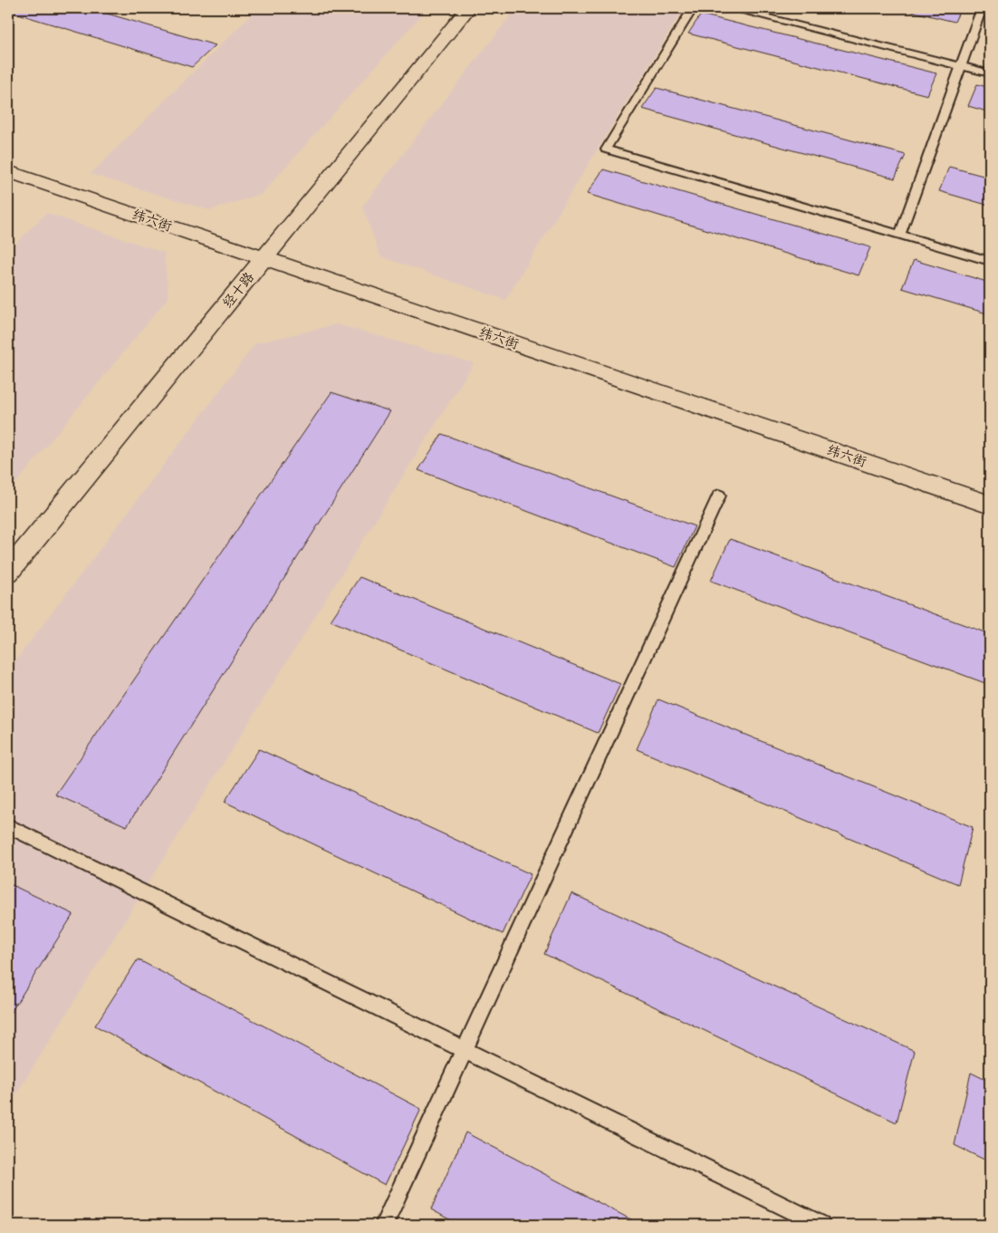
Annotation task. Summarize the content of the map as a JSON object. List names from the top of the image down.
{
  "streets": {
    "street": ["纬六街", "经十路"]
  },
  "crossings": [
    ["纬六街", "经十路"]
  ]
}
